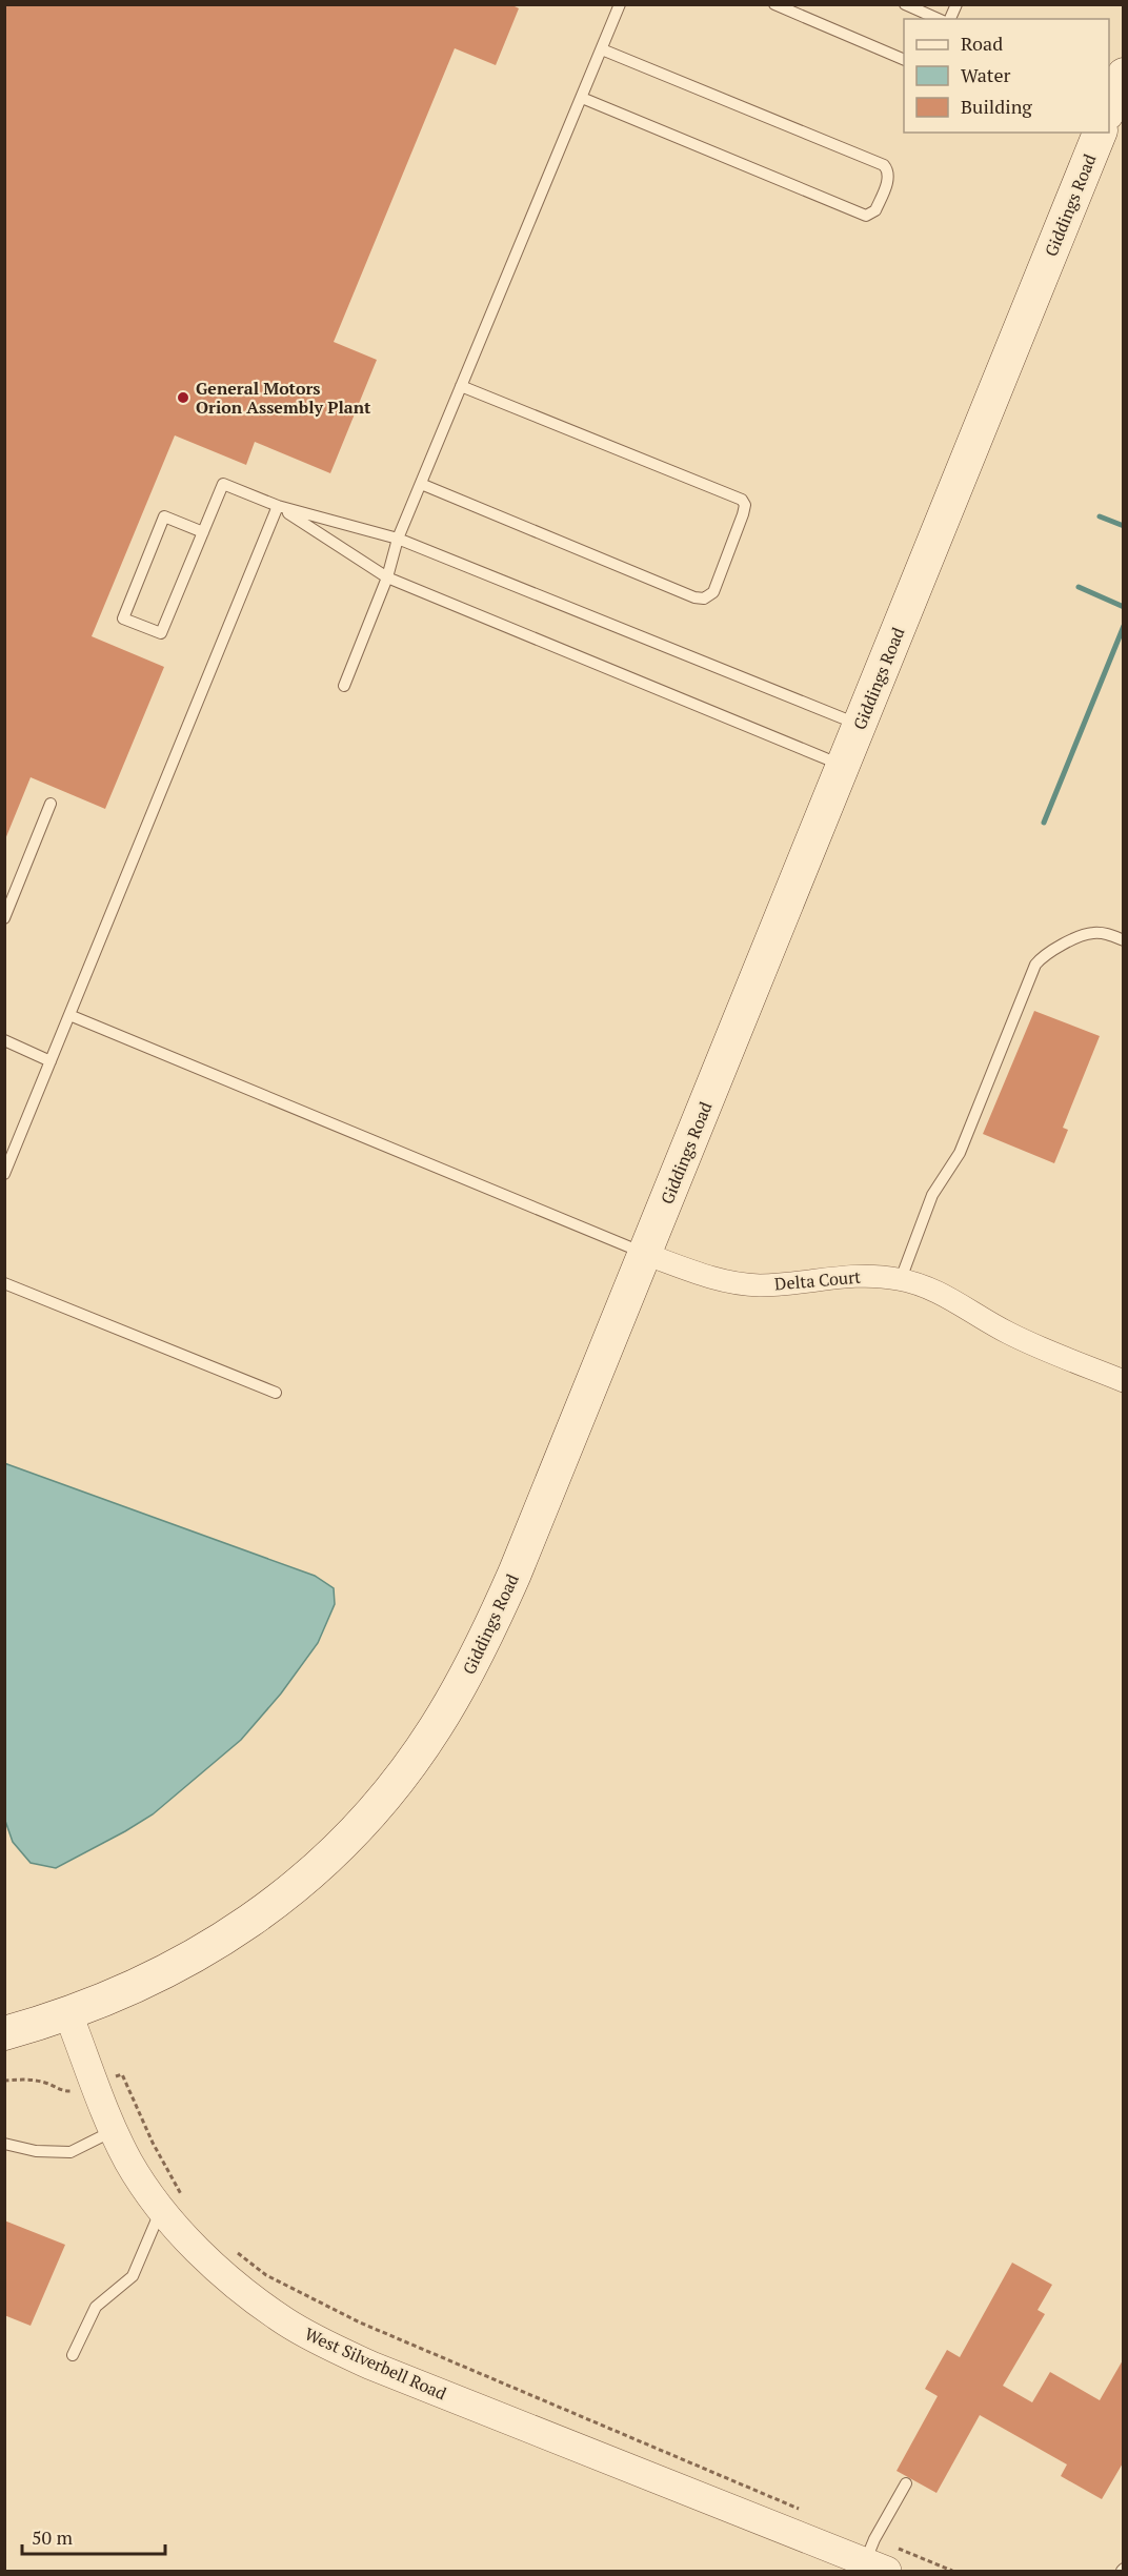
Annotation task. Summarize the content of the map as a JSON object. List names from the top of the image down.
{
  "streets": {
    "main road": ["Giddings Road"],
    "street": ["Delta Court", "West Silverbell Road"]
  },
  "crossings": [
    ["Giddings Road", "Delta Court"],
    ["Giddings Road", "West Silverbell Road"]
  ],
  "places": ["General Motors Orion Assembly Plant"],
  "legend": ["Road", "Water", "Building"],
  "scale_bar": "50 m"
}
